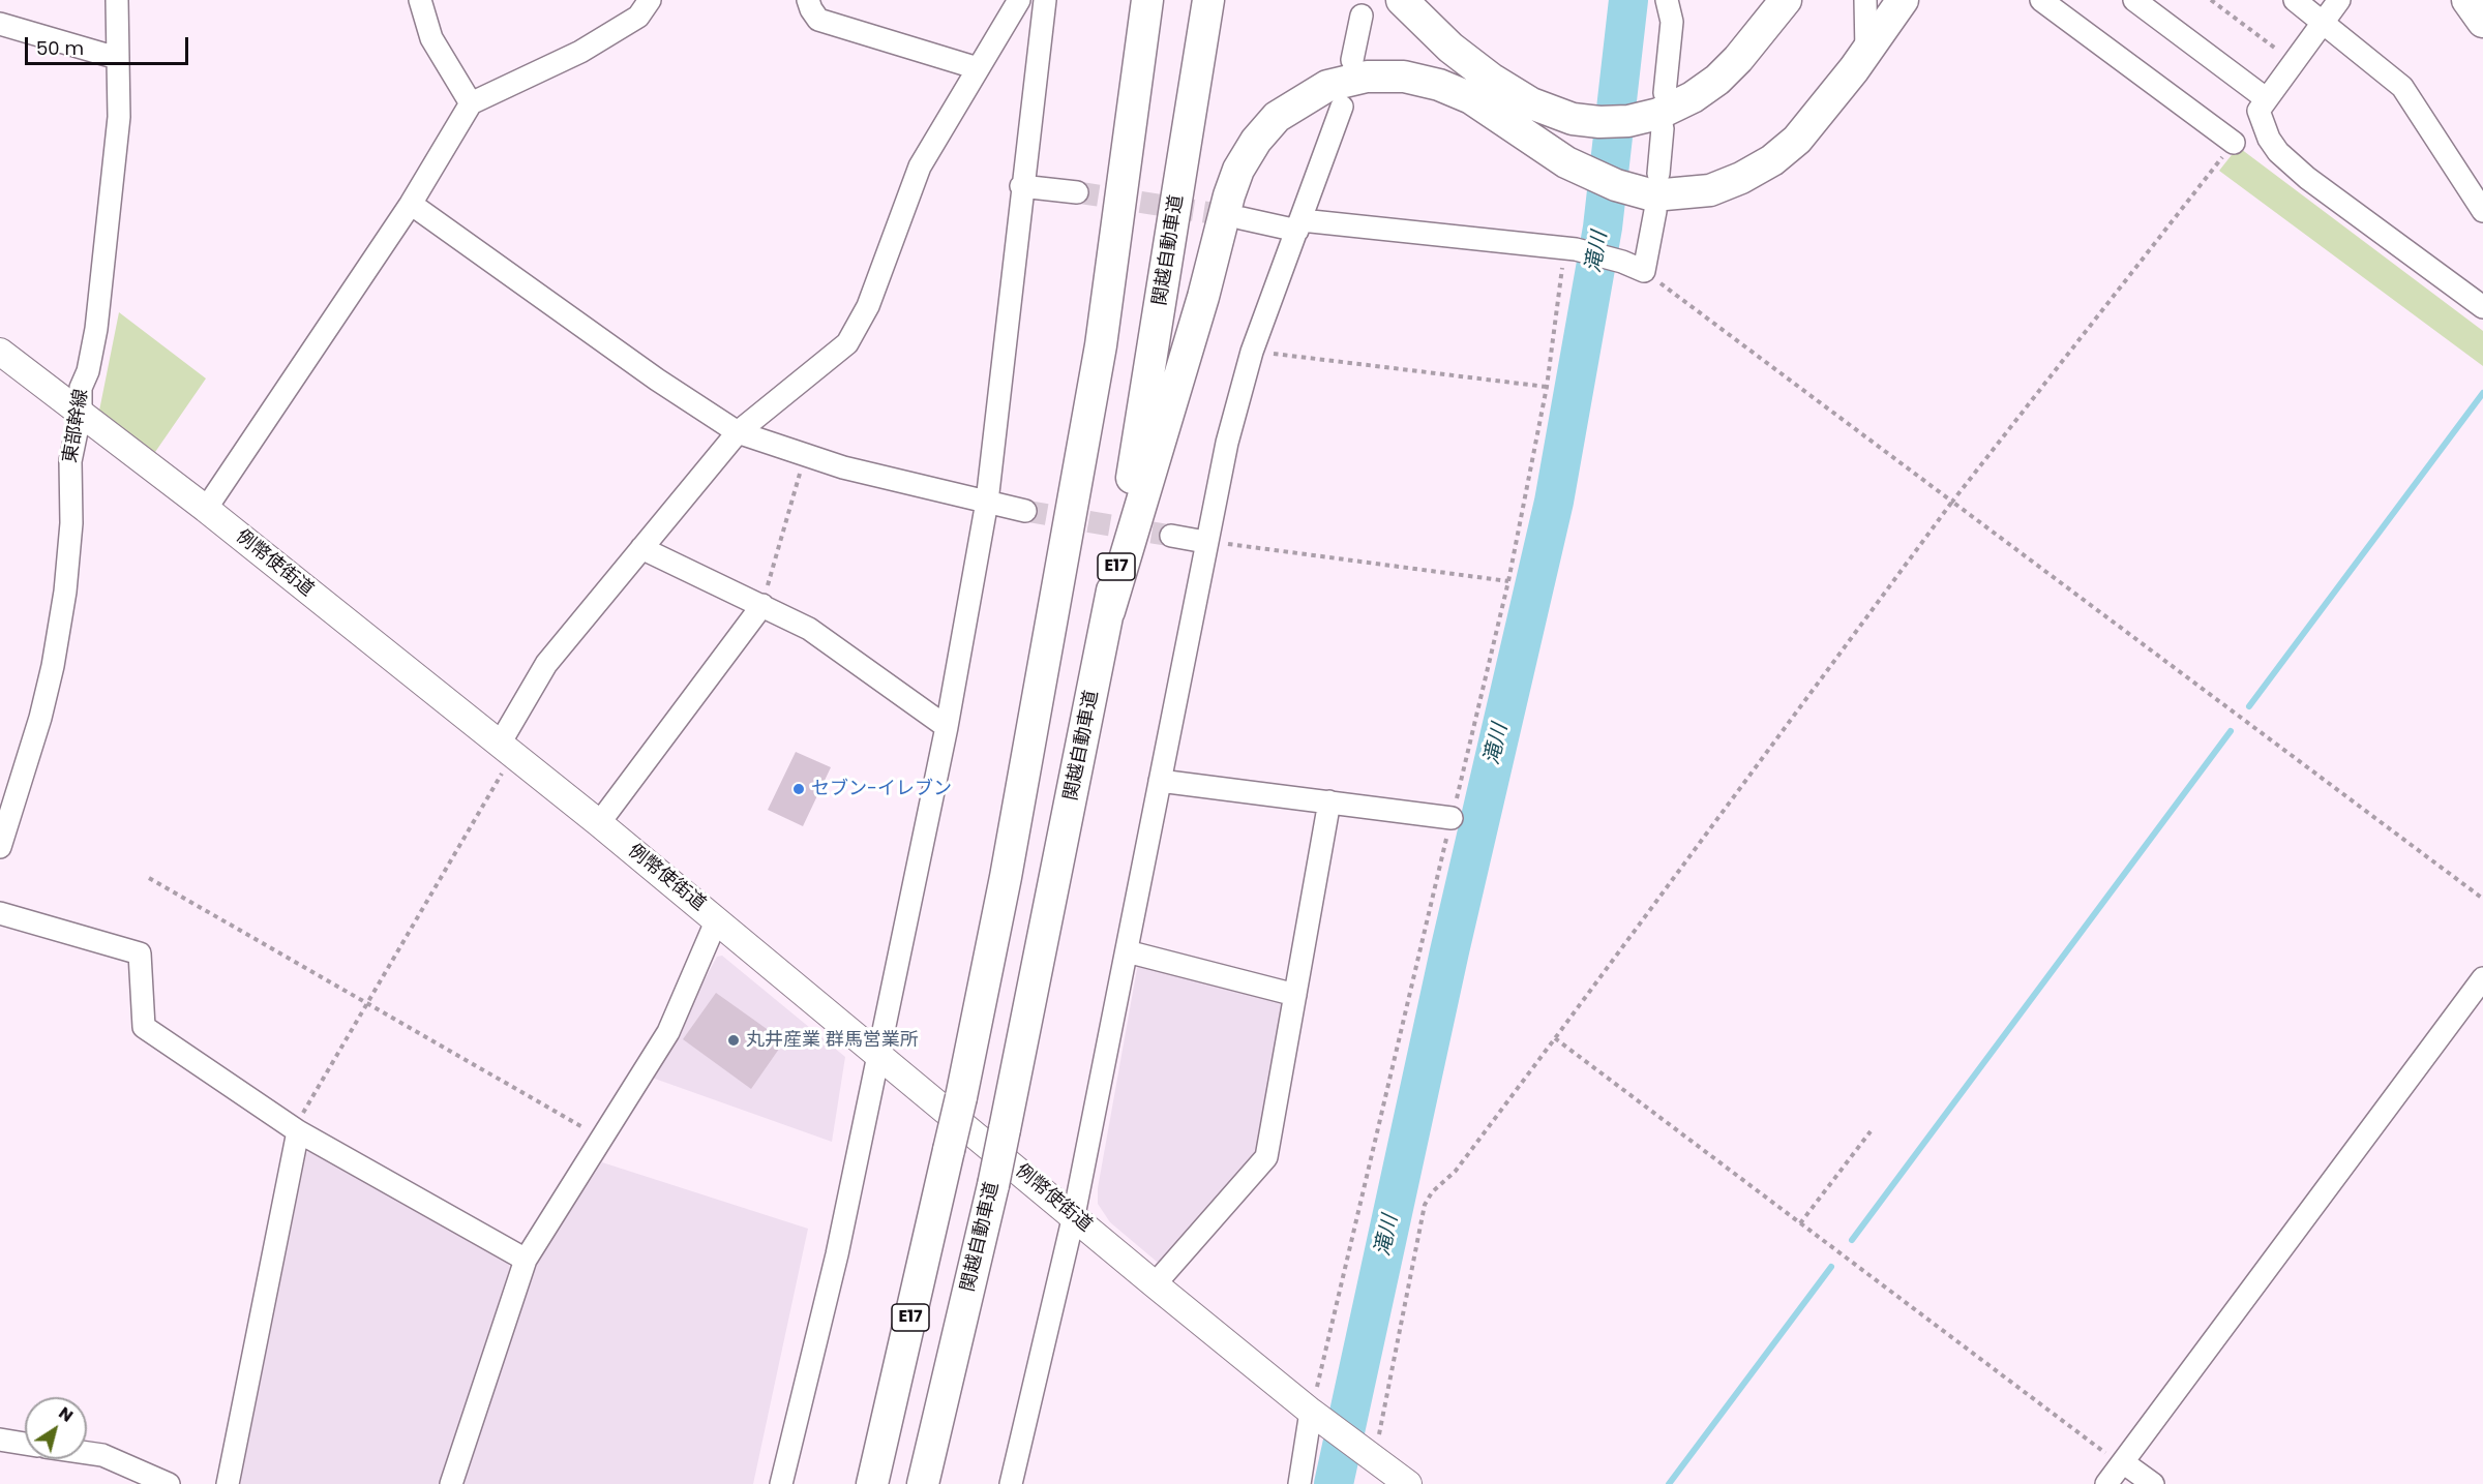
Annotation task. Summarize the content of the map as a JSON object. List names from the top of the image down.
{
  "streets": {
    "highway": ["関越自動車道", "E17"],
    "main road": ["例幣使街道"],
    "street": ["東部幹線"]
  },
  "crossings": [
    ["東部幹線", "例幣使街道"]
  ],
  "water": ["滝川"],
  "places": ["セブン-イレブン", "丸井産業 群馬営業所"],
  "scale_bar": "50 m",
  "north": "top right"
}
